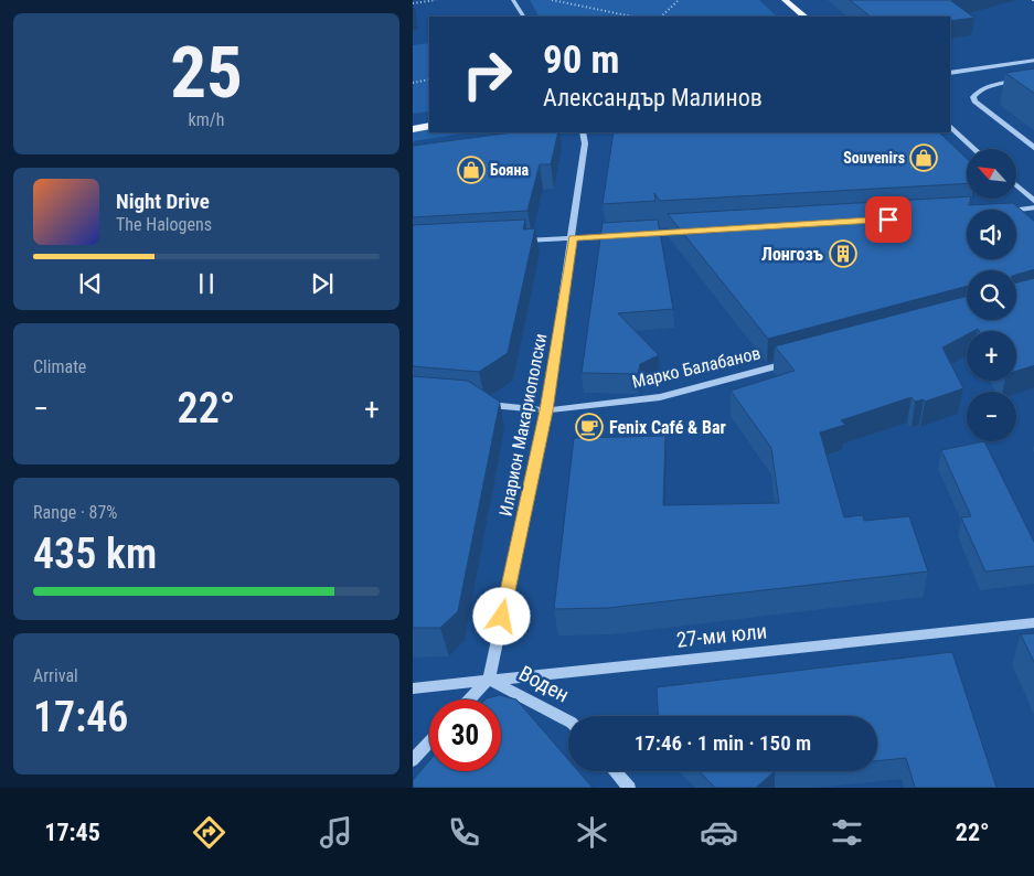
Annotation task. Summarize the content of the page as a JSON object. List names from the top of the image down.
{
  "streets": {
    "street": [
      "Марко Балабанов",
      "Иларион Макариополски",
      "27-ми юли",
      "Воден"
    ]
  },
  "crossings": [
    ["Марко Балабанов", "Иларион Макариополски"],
    ["Иларион Макариополски", "27-ми юли"],
    ["Иларион Макариополски", "Воден"],
    ["27-ми юли", "Воден"]
  ],
  "places": {
    "shop": ["Souvenirs", "Бояна"],
    "building": ["Лонгозъ"],
    "cafe": ["Fenix Café & Bar"]
  },
  "north": "top left",
  "page": {
    "tile": [
      ["25", "km/h"],
      "Climate",
      ["Range · 87%", "435 km"],
      ["Arrival", "17:46"]
    ],
    "turn": ["90 m", "Александър Малинов"],
    "map_buttons": ["+", "−"],
    "song": ["Night Drive", "The Halogens"],
    "heat": ["−", "22°", "+"],
    "limit": "30",
    "trip": "17:46 · 1 min · 150 m",
    "tabs": ["17:45", "22°"]
  }
}
